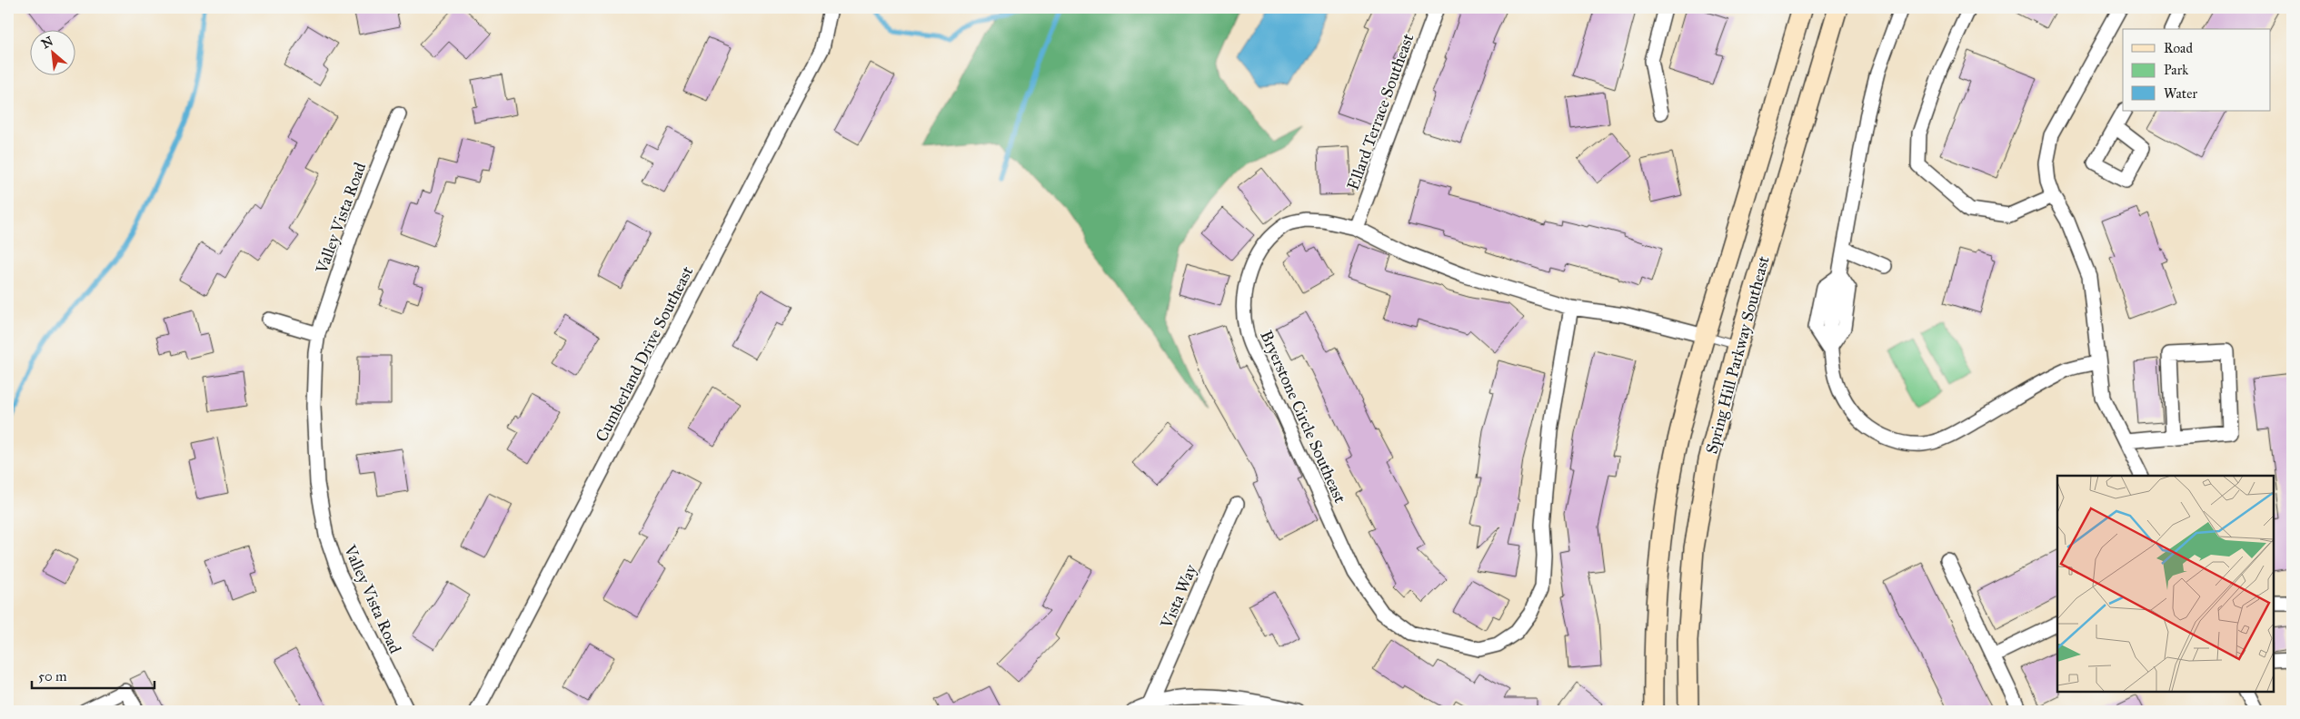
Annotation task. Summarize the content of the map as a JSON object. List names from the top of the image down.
{
  "streets": {
    "street": [
      "Ellard Terrace Southeast",
      "Valley Vista Road",
      "Cumberland Drive Southeast",
      "Spring Hill Parkway Southeast",
      "Bryerstone Circle Southeast",
      "Vista Way"
    ]
  },
  "crossings": [
    ["Ellard Terrace Southeast", "Bryerstone Circle Southeast"]
  ],
  "legend": ["Road", "Park", "Water"],
  "scale_bar": "50 m",
  "north": "top left"
}
